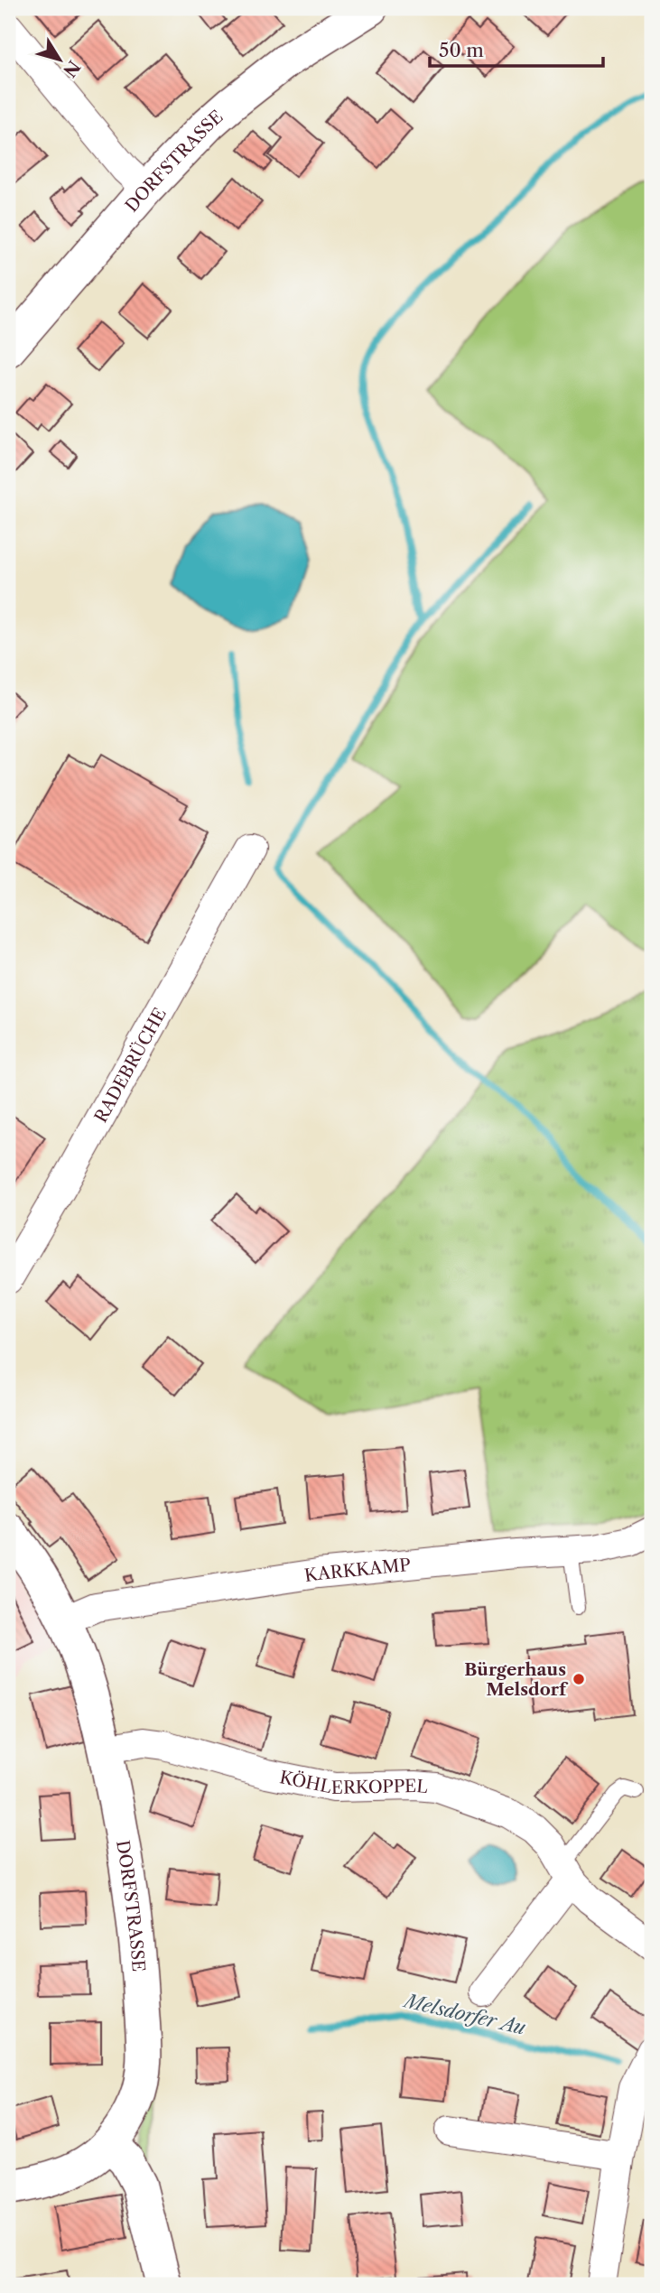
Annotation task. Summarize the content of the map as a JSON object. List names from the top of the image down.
{
  "streets": {
    "street": [
      "DORFSTRASSE",
      "RADEBRÜCHE",
      "KARKKAMP",
      "KÖHLERKOPPEL"
    ]
  },
  "crossings": [
    ["DORFSTRASSE", "KARKKAMP"],
    ["DORFSTRASSE", "KÖHLERKOPPEL"]
  ],
  "water": ["Melsdorfer Au"],
  "places": ["Bürgerhaus Melsdorf"],
  "scale_bar": "50 m",
  "north": "bottom right"
}
